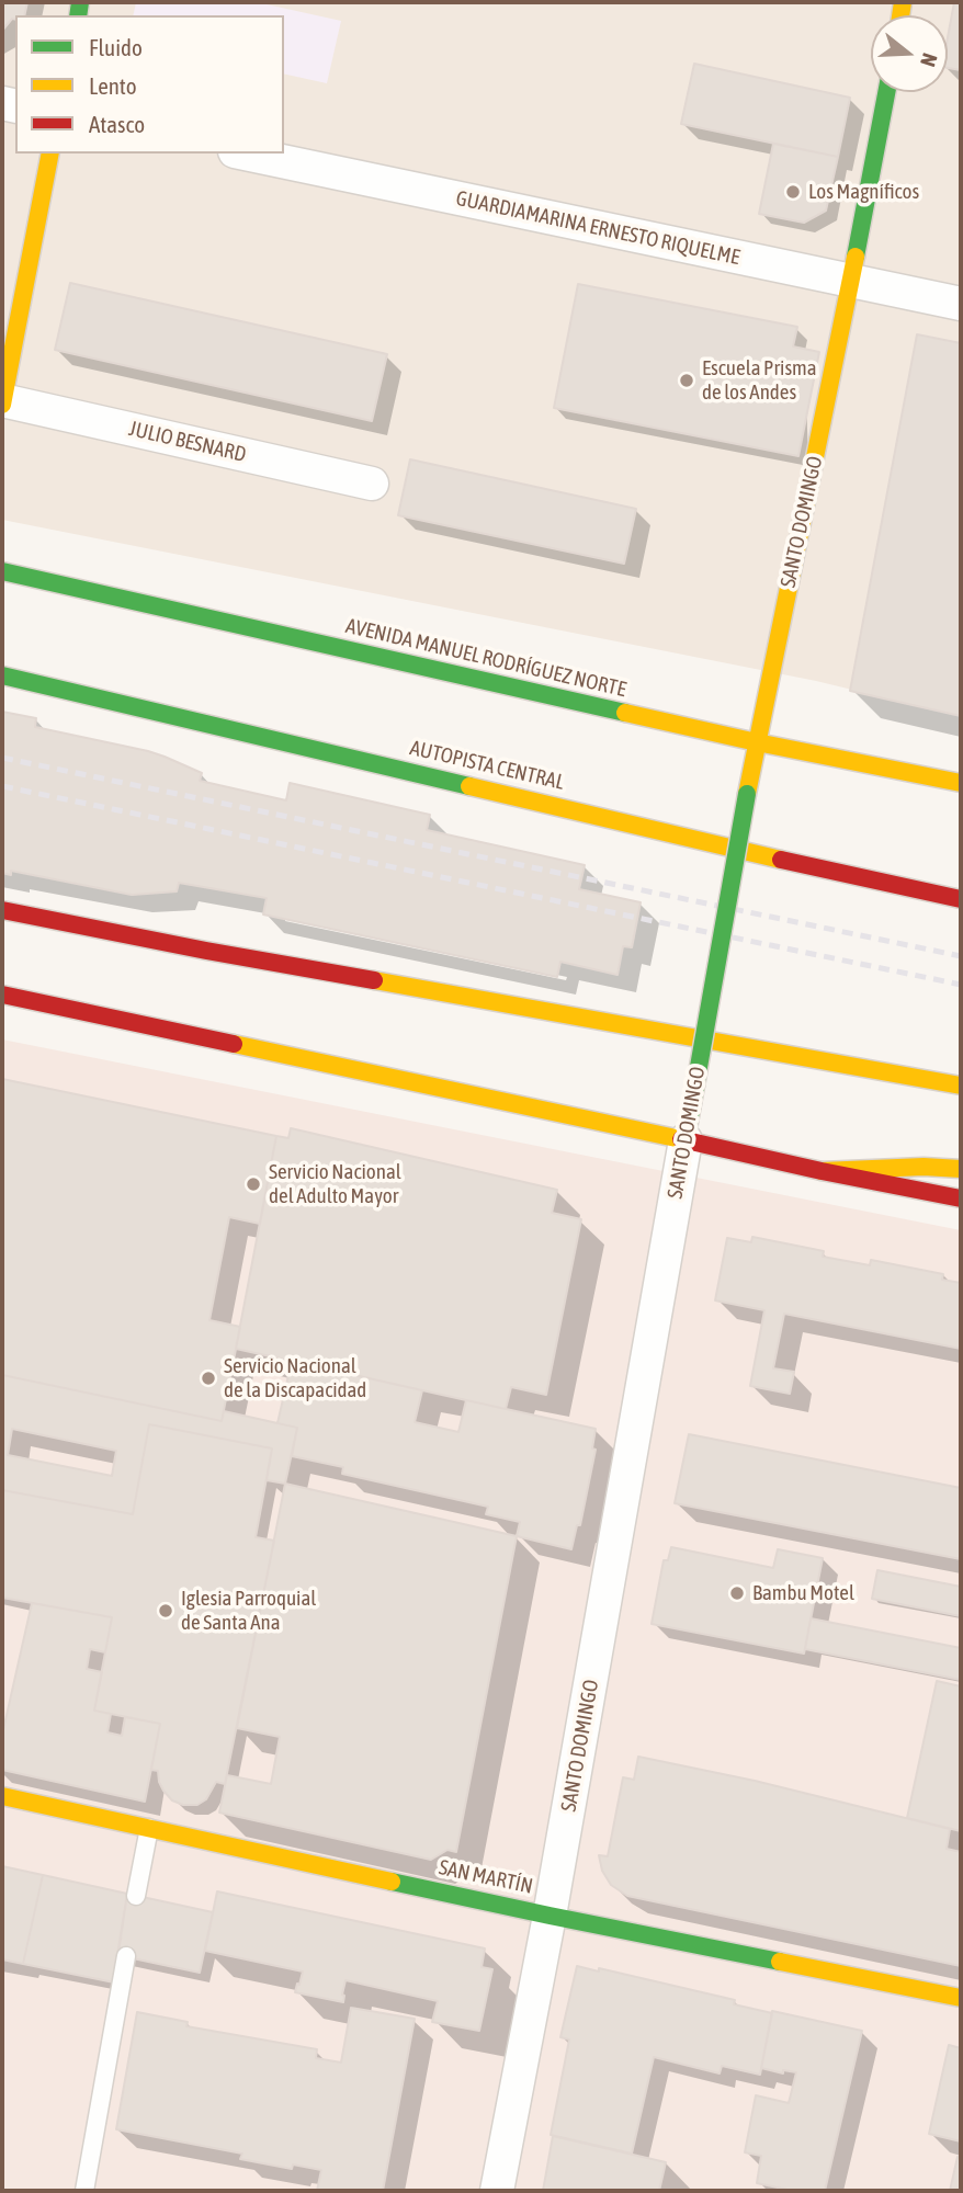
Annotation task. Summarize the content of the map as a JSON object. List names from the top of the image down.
{
  "streets": {
    "main road": [
      "SANTO DOMINGO",
      "AVENIDA MANUEL RODRÍGUEZ NORTE",
      "AUTOPISTA CENTRAL",
      "SAN MARTÍN"
    ],
    "street": ["GUARDIAMARINA ERNESTO RIQUELME", "JULIO BESNARD"]
  },
  "crossings": [
    ["GUARDIAMARINA ERNESTO RIQUELME", "SANTO DOMINGO"],
    ["SANTO DOMINGO", "AVENIDA MANUEL RODRÍGUEZ NORTE"],
    ["SANTO DOMINGO", "SAN MARTÍN"]
  ],
  "places": [
    "Los Magníficos",
    "Escuela Prisma de los Andes",
    "Servicio Nacional del Adulto Mayor",
    "Servicio Nacional de la Discapacidad",
    "Bambu Motel",
    "Iglesia Parroquial de Santa Ana"
  ],
  "legend": ["Fluido", "Lento", "Atasco"],
  "north": "right"
}
